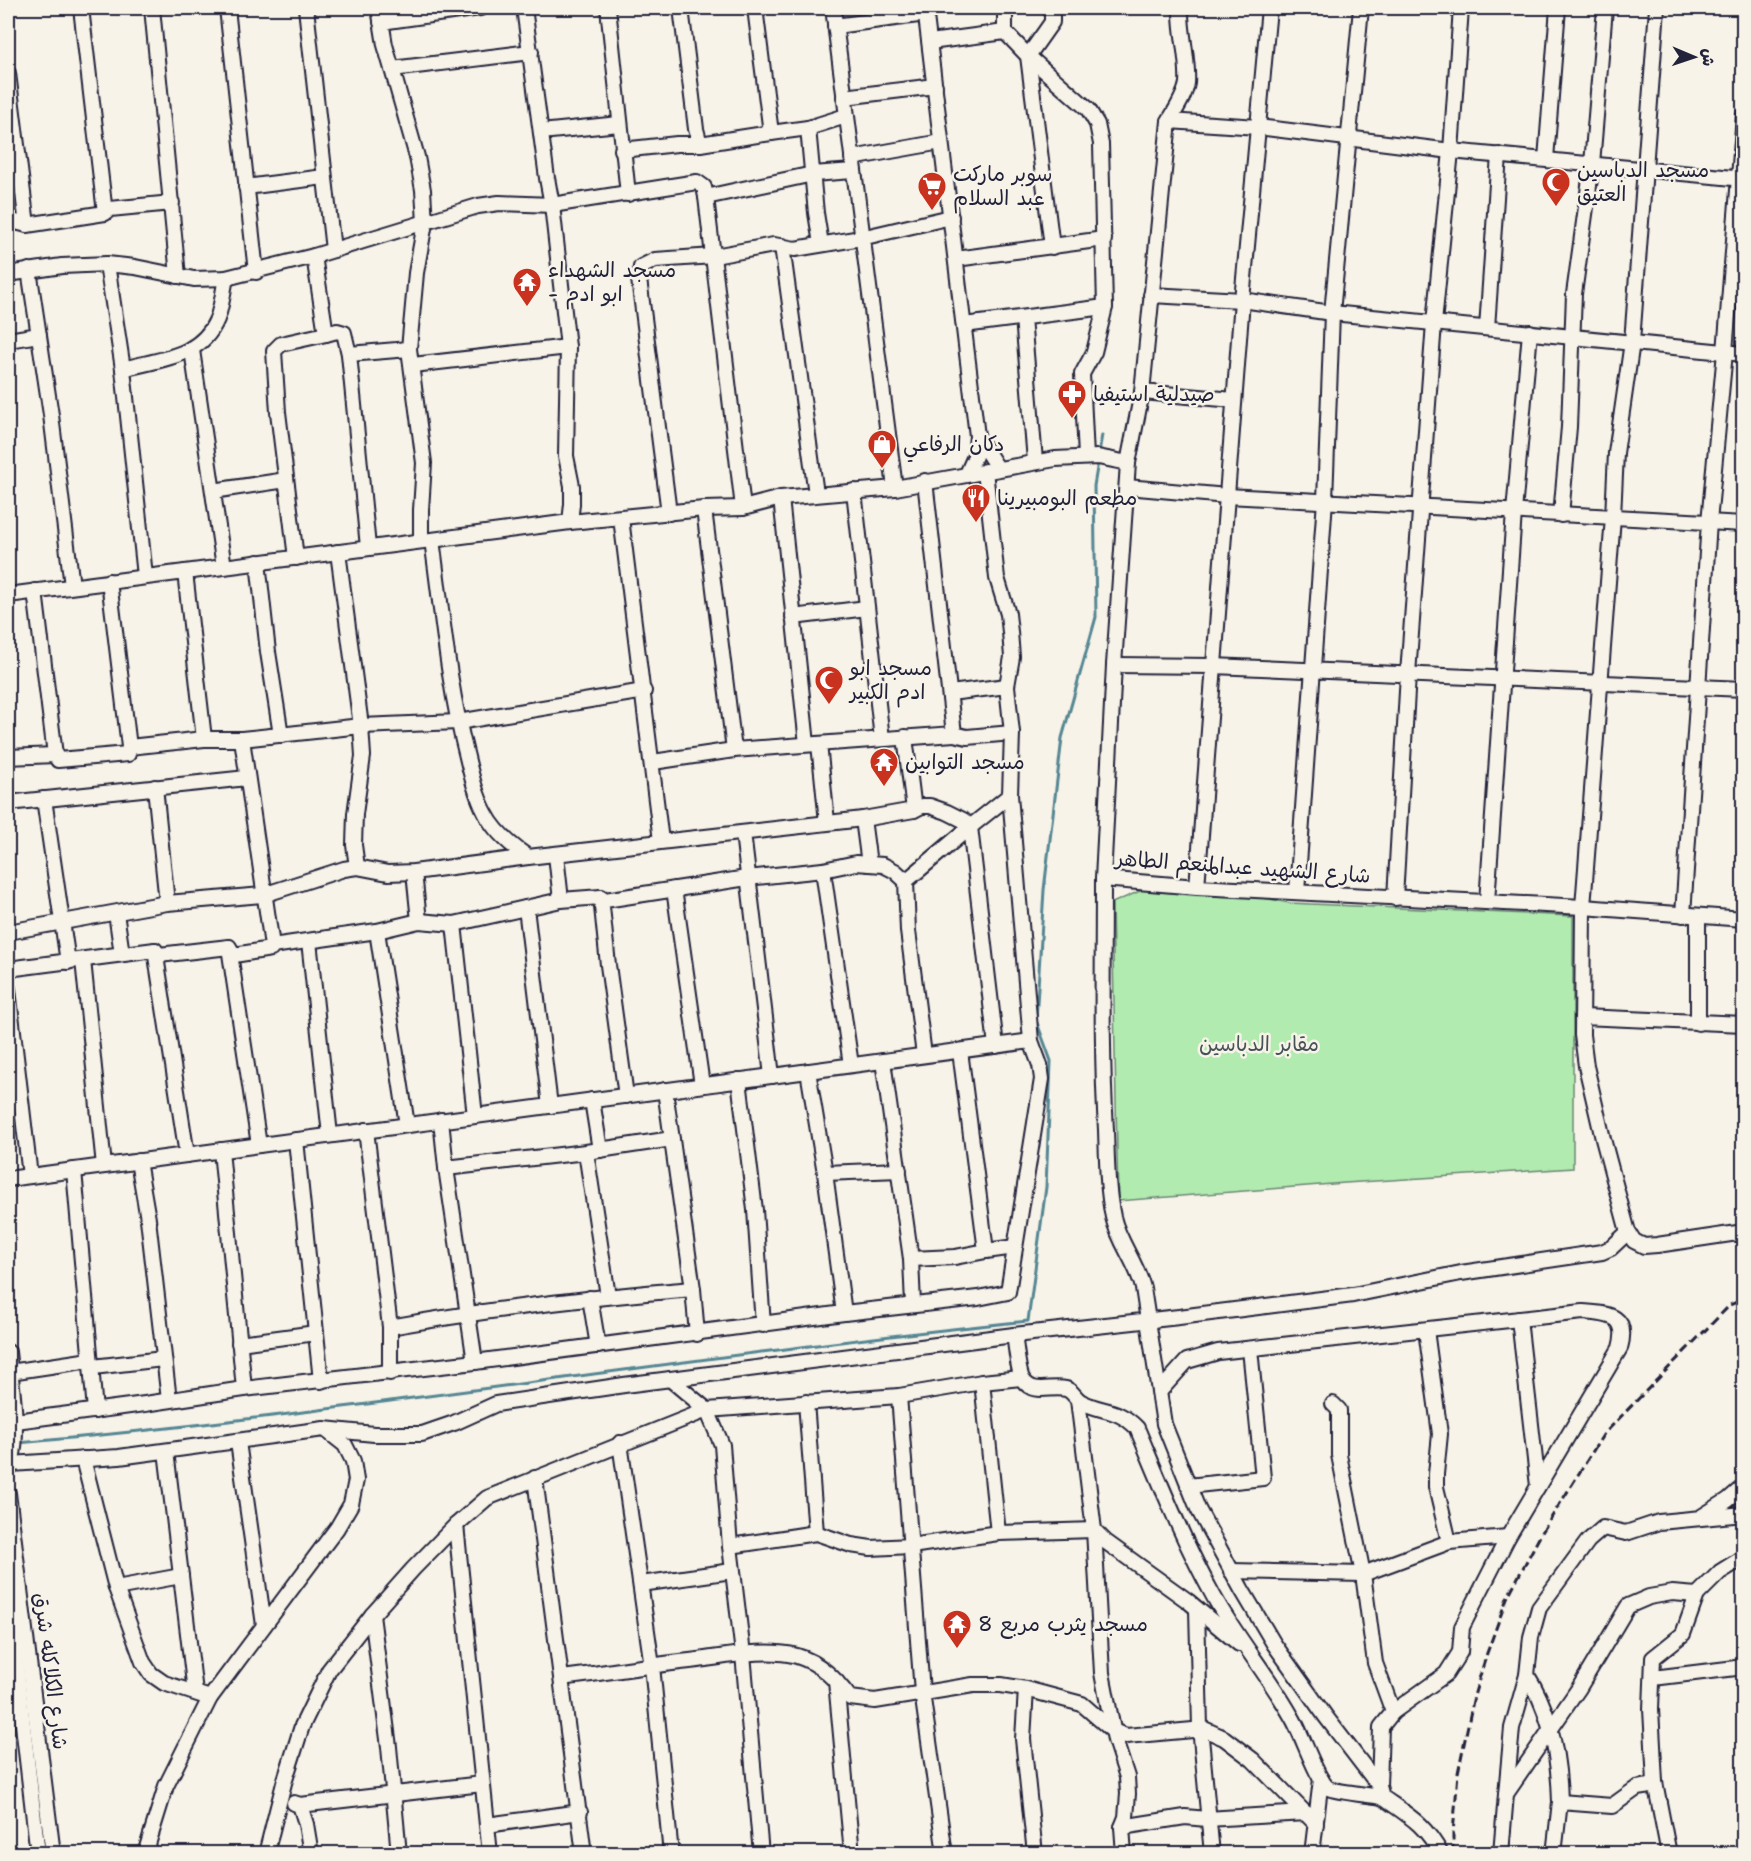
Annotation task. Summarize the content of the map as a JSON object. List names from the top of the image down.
{
  "streets": {
    "street": ["شارع الشهيد عبدالمنعم الطاهر", "شارع الكلاكله شرق"]
  },
  "parks": ["مقابر الدباسين"],
  "places": {
    "mosque": ["مسجد الدباسين العتيق", "مسجد ابو ادم الكبير"],
    "supermarket": ["سوبر ماركت عبد السلام"],
    "temple": ["مسجد الشهداء - ابو ادم", "مسجد التوابين", "مسجد يثرب مربع 8"],
    "pharmacy": ["صيدلية استيفيا"],
    "shop": ["دكان الرفاعي"],
    "restaurant": ["مطعم البومبيرينا"]
  },
  "north": "right"
}
